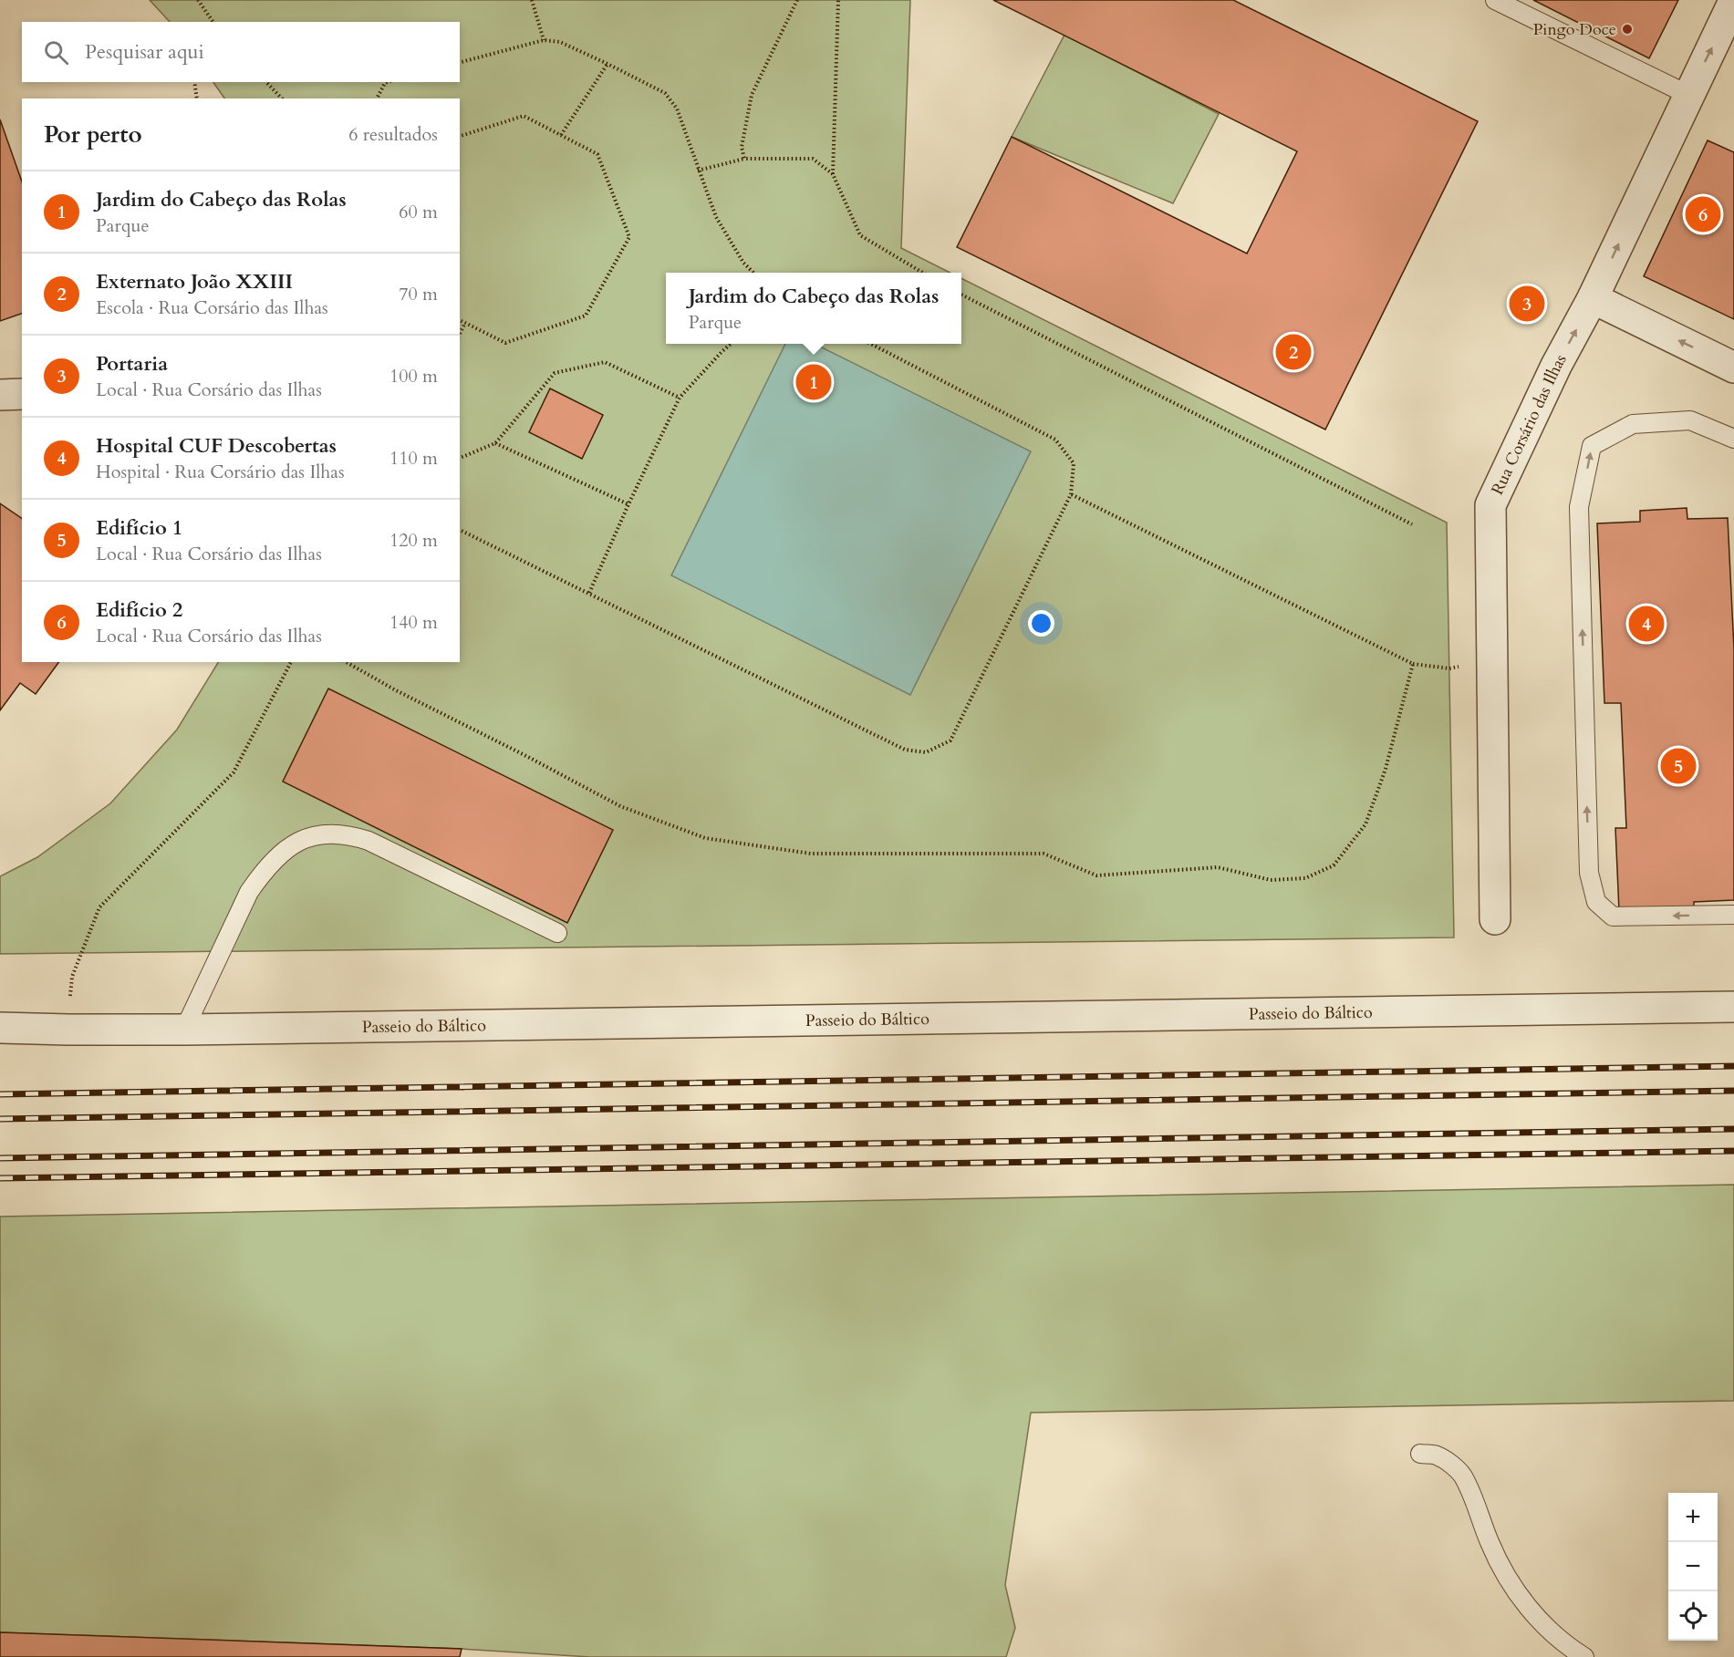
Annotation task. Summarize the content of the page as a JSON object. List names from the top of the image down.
{
  "streets": {
    "street": ["Rua Corsário das Ilhas", "Passeio do Báltico"]
  },
  "one_way": ["Rua Corsário das Ilhas"],
  "places": ["Pingo Doce"],
  "page": {
    "search": "Pesquisar aqui",
    "heading": ["Por perto", "6 resultados"],
    "list": [
      {
        "mark": "1",
        "name": "Jardim do Cabeço das Rolas",
        "note": "Parque",
        "value": "60 m"
      },
      {
        "mark": "2",
        "name": "Externato João XXIII",
        "note": "Escola · Rua Corsário das Ilhas",
        "value": "70 m"
      },
      {
        "mark": "3",
        "name": "Portaria",
        "note": "Local · Rua Corsário das Ilhas",
        "value": "100 m"
      },
      {
        "mark": "4",
        "name": "Hospital CUF Descobertas",
        "note": "Hospital · Rua Corsário das Ilhas",
        "value": "110 m"
      },
      {
        "mark": "5",
        "name": "Edifício 1",
        "note": "Local · Rua Corsário das Ilhas",
        "value": "120 m"
      },
      {
        "mark": "6",
        "name": "Edifício 2",
        "note": "Local · Rua Corsário das Ilhas",
        "value": "140 m"
      }
    ],
    "pins": [
      "6",
      "3",
      "2",
      "1",
      "4",
      "5"
    ],
    "popup": ["Jardim do Cabeço das Rolas", "Parque"],
    "map_buttons": ["+", "−"]
  }
}
